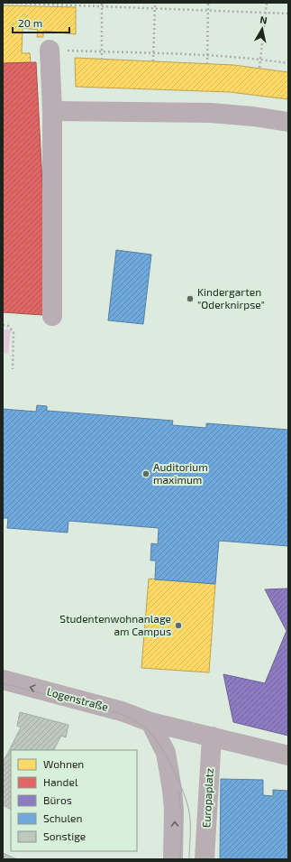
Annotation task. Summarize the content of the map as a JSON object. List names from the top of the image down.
{
  "streets": {
    "street": ["Logenstraße", "Europaplatz"]
  },
  "crossings": [
    ["Logenstraße", "Europaplatz"]
  ],
  "places": ["Kindergarten \"Oderknirpse\"", "Auditorium maximum", "Studentenwohnanlage am Campus"],
  "legend": [
    "Wohnen",
    "Handel",
    "Büros",
    "Schulen",
    "Sonstige"
  ],
  "scale_bar": "20 m",
  "north": "top"
}
